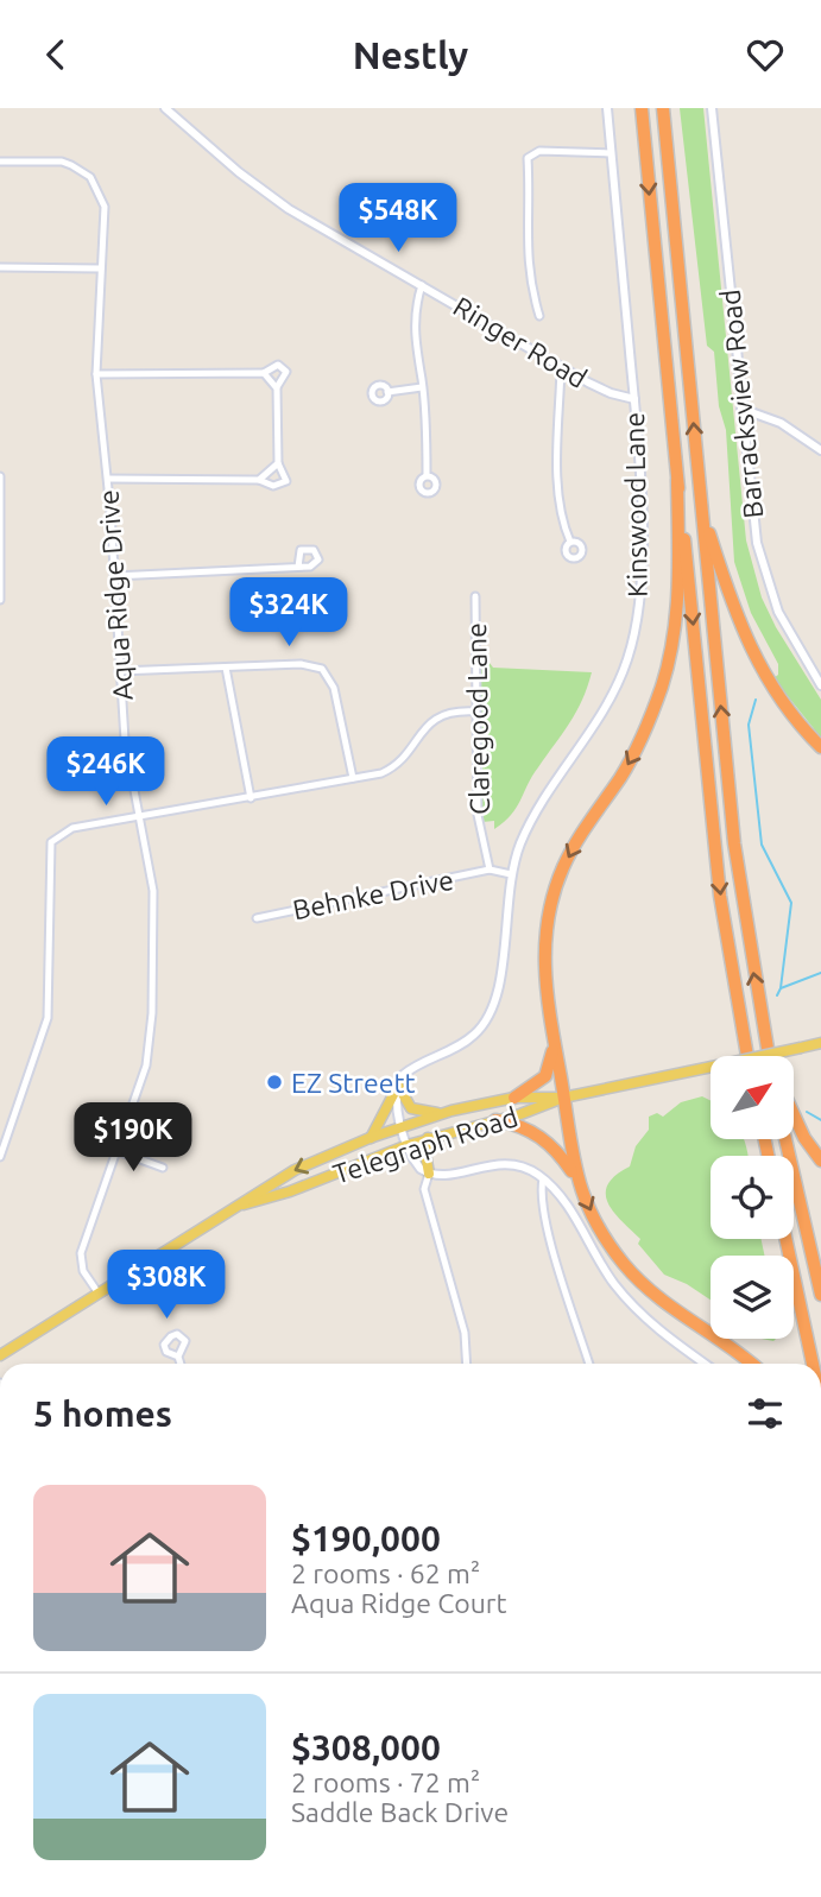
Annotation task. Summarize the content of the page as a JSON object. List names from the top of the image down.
{
  "streets": {
    "main road": ["Telegraph Road"],
    "street": [
      "Ringer Road",
      "Barracksview Road",
      "Kinswood Lane",
      "Aqua Ridge Drive",
      "Claregood Lane",
      "Behnke Drive"
    ]
  },
  "crossings": [
    ["Ringer Road", "Kinswood Lane"],
    ["Aqua Ridge Drive", "Telegraph Road"],
    ["Claregood Lane", "Behnke Drive"]
  ],
  "places": ["EZ Streett"],
  "north": "top right",
  "page": {
    "header": "Nestly",
    "price": [
      "$548K",
      "$324K",
      "$246K",
      "$190K",
      "$308K"
    ],
    "heading": "5 homes",
    "list": [
      {
        "name": "$190,000",
        "note": "2 rooms · 62 m² · Aqua Ridge Court"
      },
      {
        "name": "$308,000",
        "note": "2 rooms · 72 m² · Saddle Back Drive"
      }
    ]
  }
}
